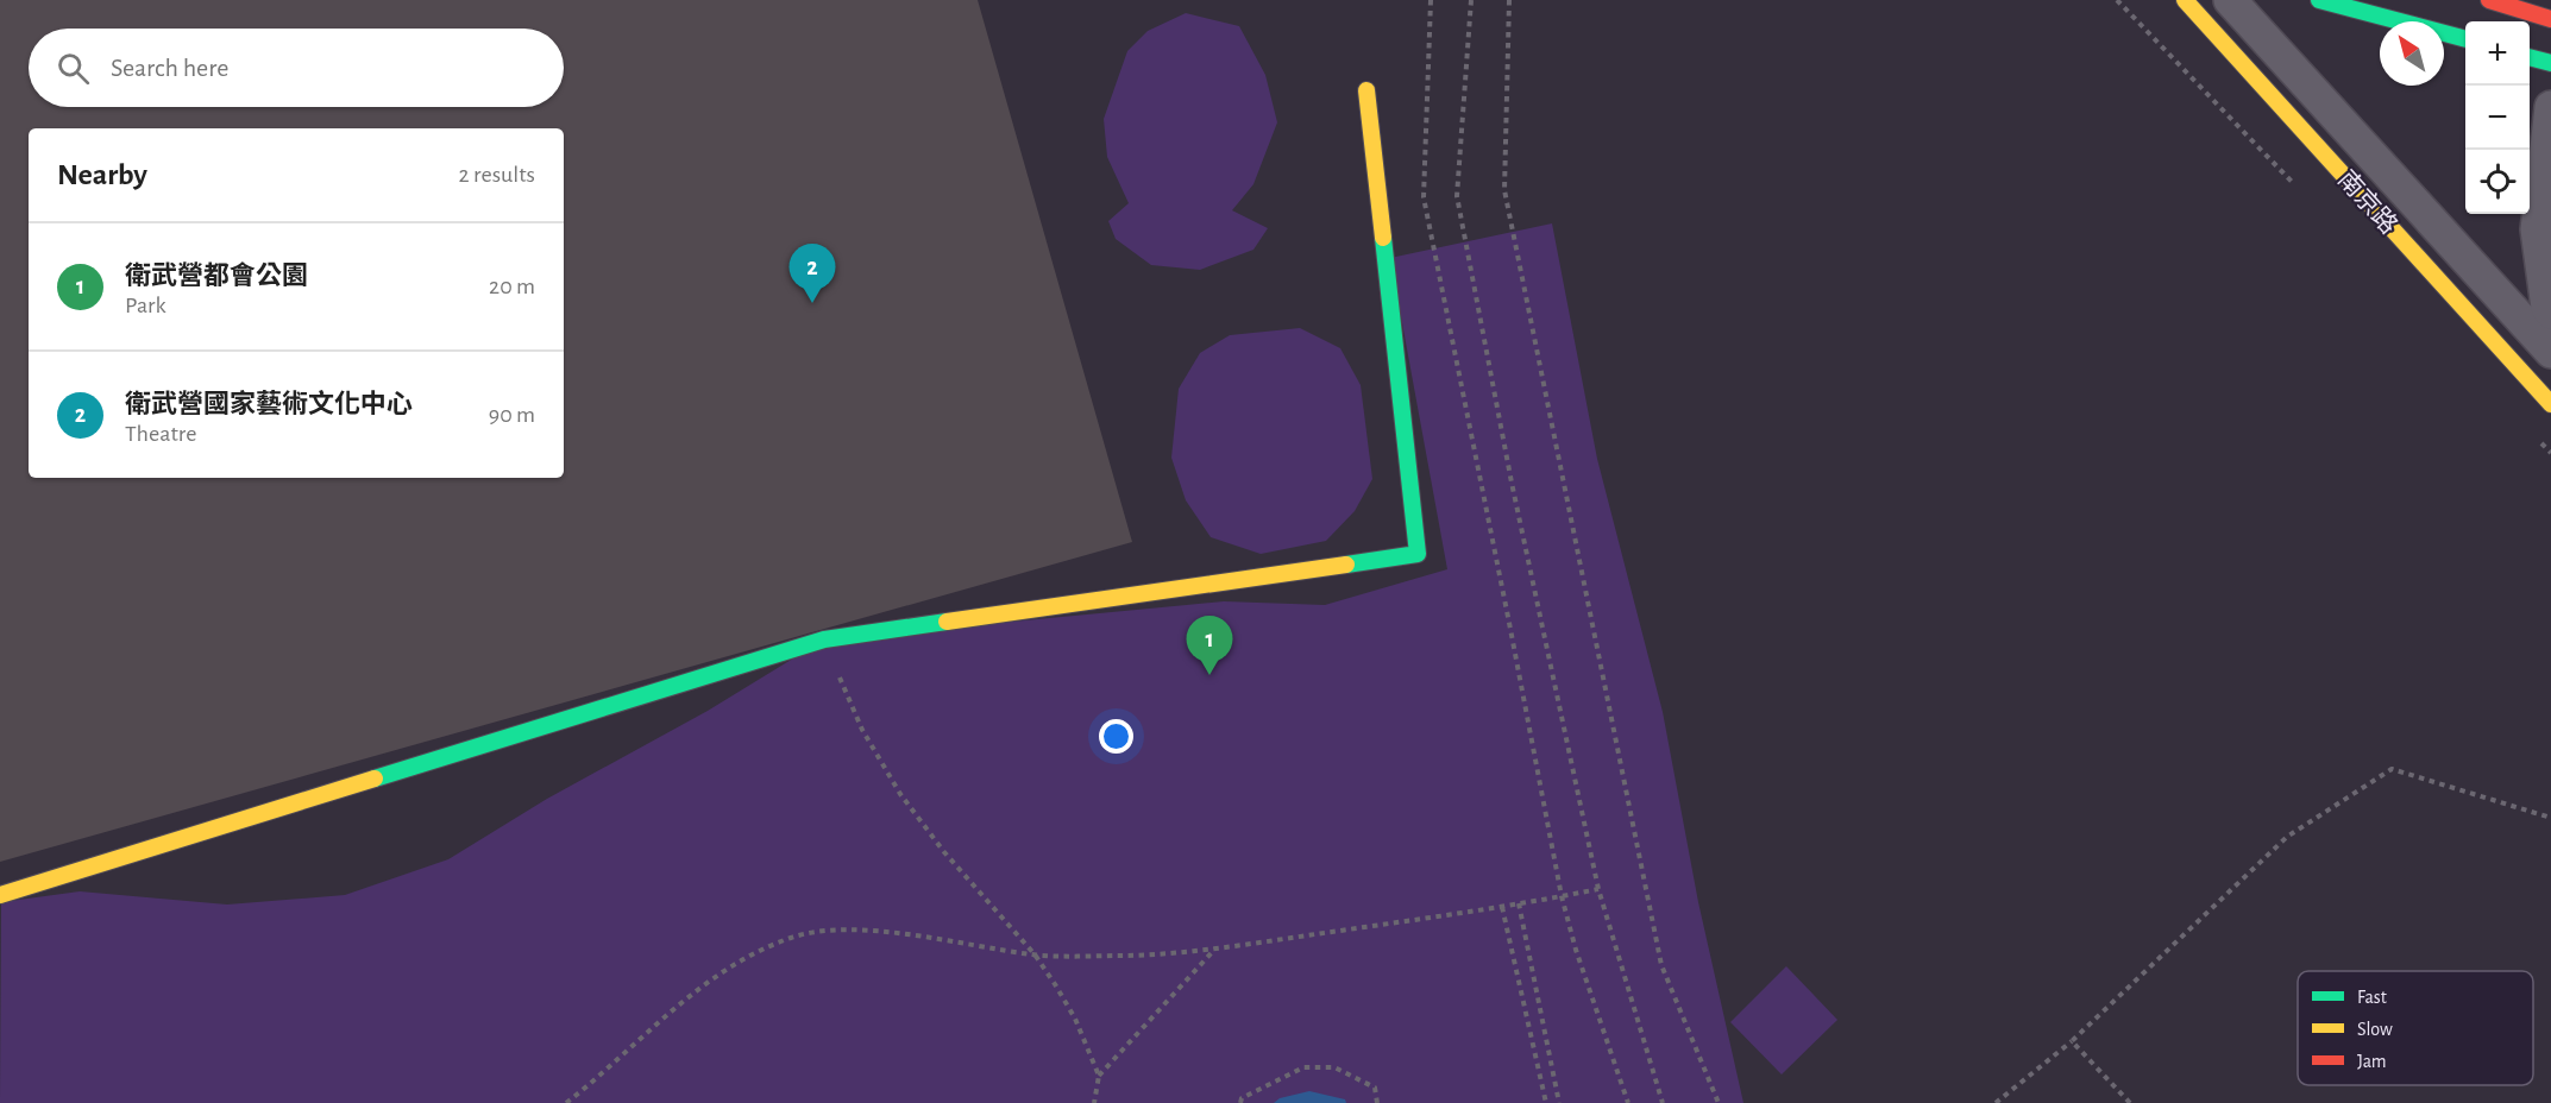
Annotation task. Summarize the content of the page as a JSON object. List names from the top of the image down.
{
  "streets": {
    "street": ["南京路"]
  },
  "legend": ["Fast", "Slow", "Jam"],
  "north": "top left",
  "page": {
    "map_buttons": ["+", "−"],
    "search": "Search here",
    "heading": ["Nearby", "2 results"],
    "list": [
      {
        "mark": "1",
        "name": "衛武營都會公園",
        "note": "Park",
        "value": "20 m"
      },
      {
        "mark": "2",
        "name": "衛武營國家藝術文化中心",
        "note": "Theatre",
        "value": "90 m"
      }
    ],
    "pins": ["2", "1"]
  }
}
